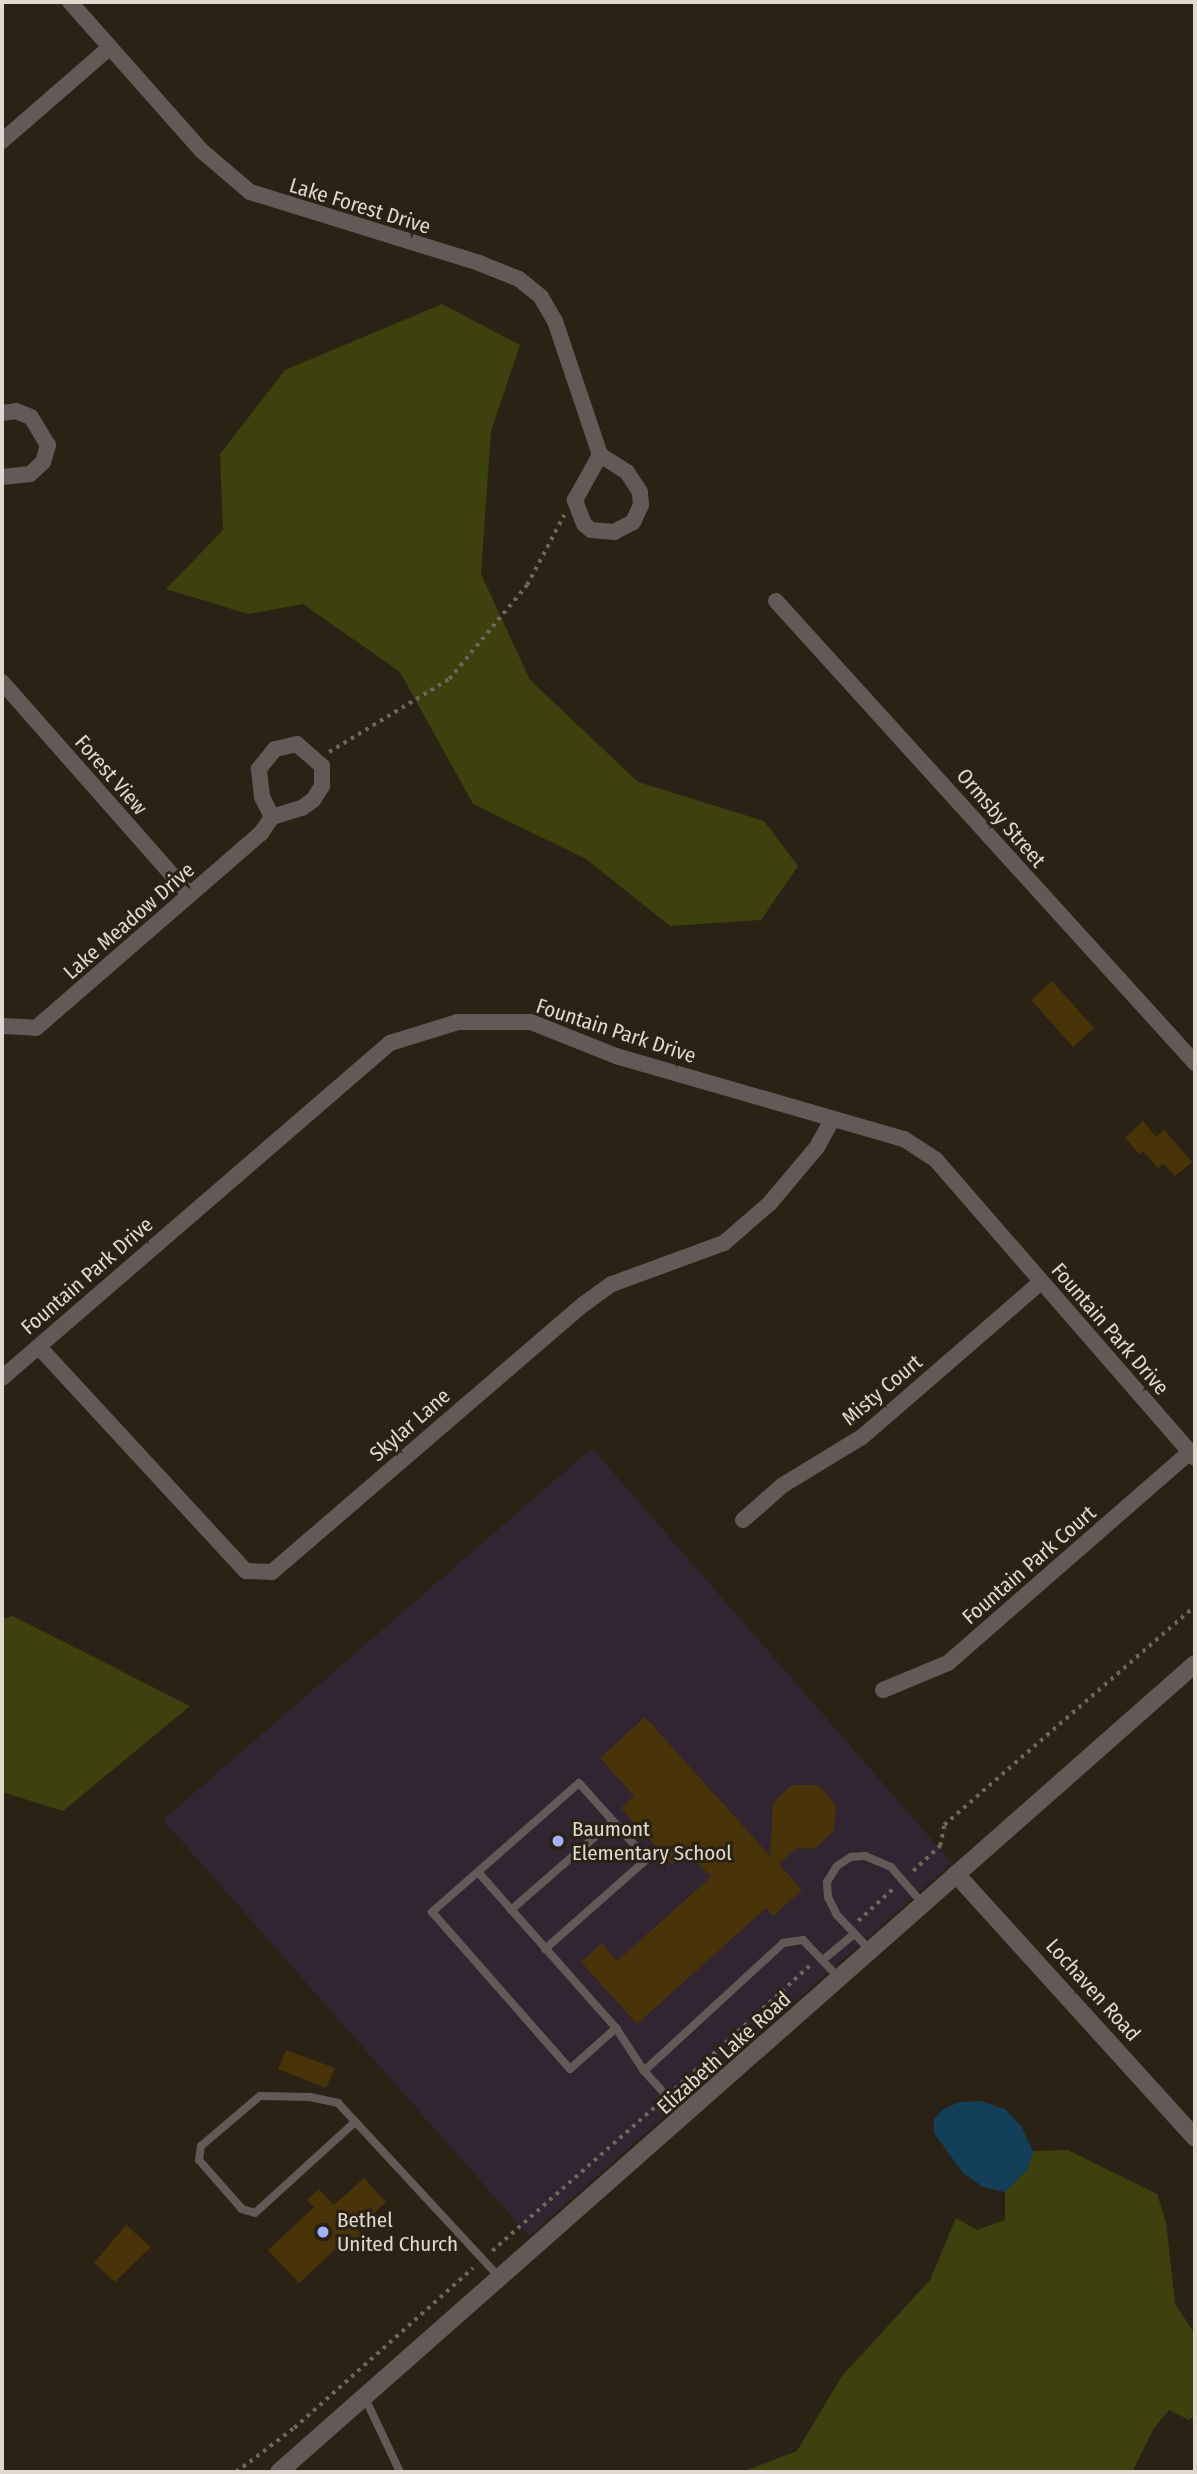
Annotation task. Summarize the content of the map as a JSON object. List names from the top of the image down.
{
  "streets": {
    "street": [
      "Lake Forest Drive",
      "Forest View",
      "Ormsby Street",
      "Lake Meadow Drive",
      "Fountain Park Drive",
      "Misty Court",
      "Skylar Lane",
      "Fountain Park Court",
      "Lochaven Road",
      "Elizabeth Lake Road"
    ]
  },
  "crossings": [
    ["Forest View", "Lake Meadow Drive"],
    ["Fountain Park Drive", "Misty Court"],
    ["Fountain Park Drive", "Skylar Lane"],
    ["Fountain Park Drive", "Fountain Park Court"],
    ["Lochaven Road", "Elizabeth Lake Road"]
  ],
  "places": ["Baumont Elementary School", "Bethel United Church"]
}
